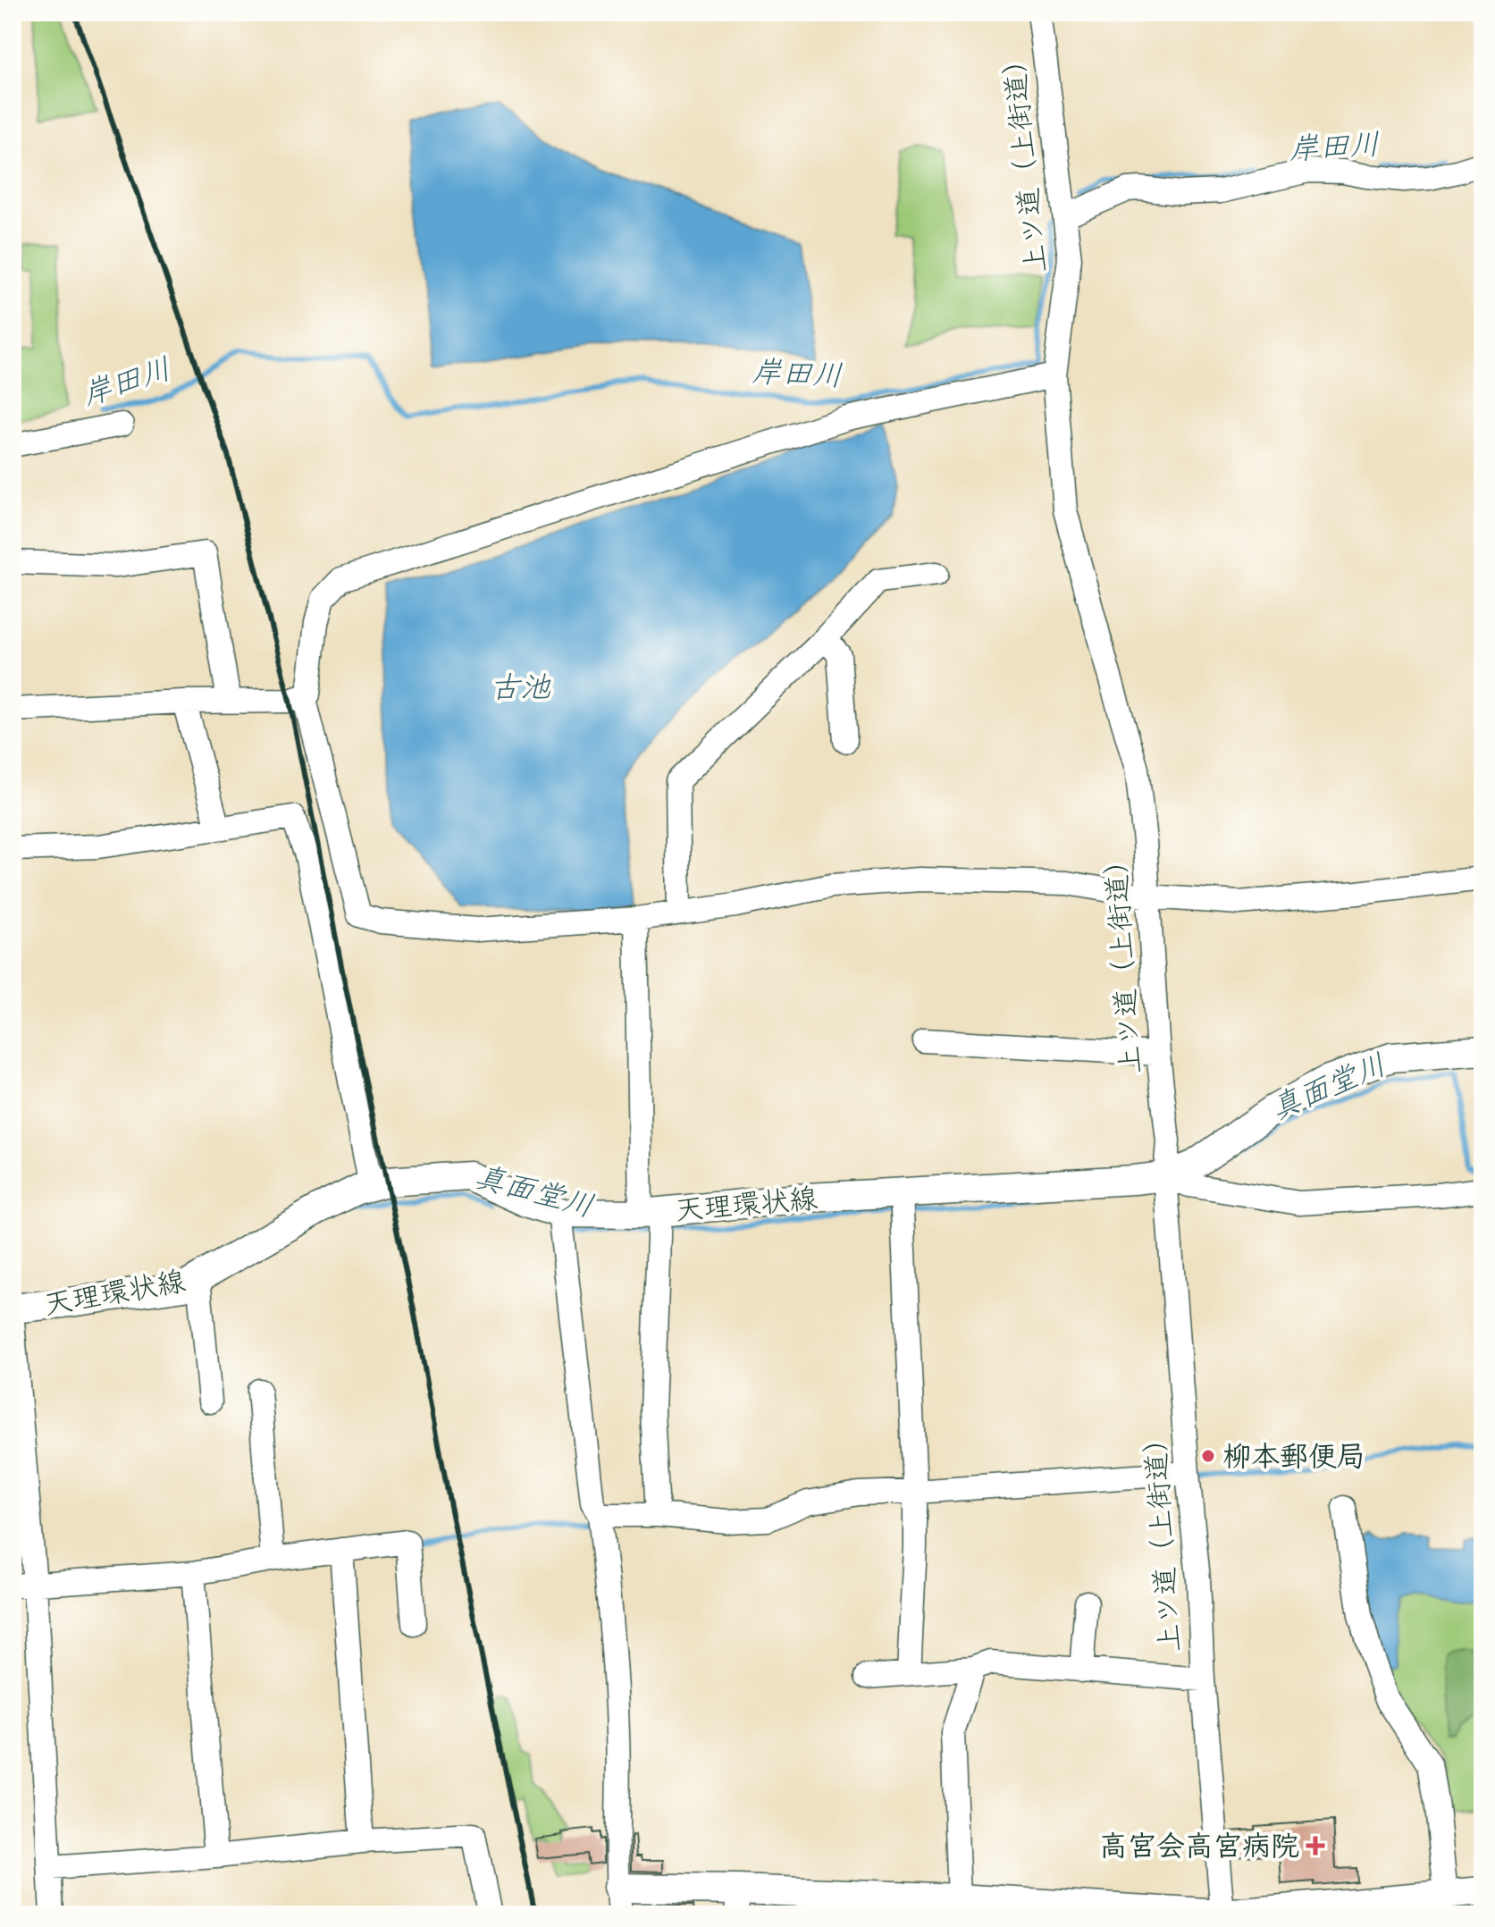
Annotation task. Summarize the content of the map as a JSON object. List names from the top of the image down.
{
  "streets": {
    "main road": ["天理環状線"],
    "street": ["上ツ道（上街道）"]
  },
  "crossings": [
    ["上ツ道（上街道）", "天理環状線"]
  ],
  "water": ["岸田川", "古池", "真面堂川"],
  "places": {
    "other": ["柳本郵便局"],
    "health": ["高宮会高宮病院"]
  }
}
